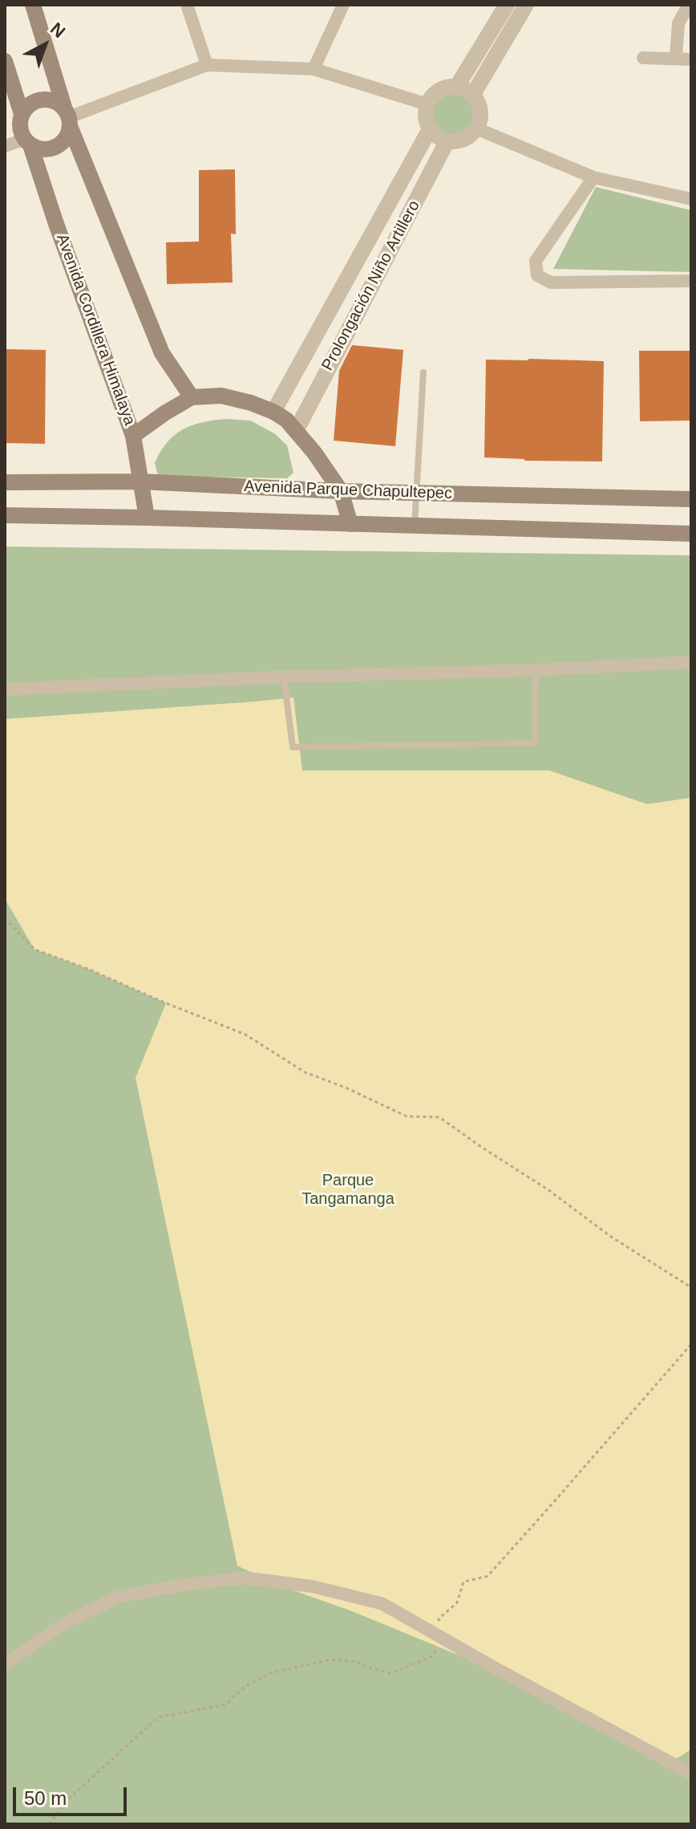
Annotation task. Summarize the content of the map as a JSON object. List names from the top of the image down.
{
  "streets": {
    "main road": ["Avenida Cordillera Himalaya", "Avenida Parque Chapultepec"],
    "street": ["Prolongación Niño Artillero"]
  },
  "crossings": [
    ["Avenida Cordillera Himalaya", "Avenida Parque Chapultepec"]
  ],
  "parks": ["Parque Tangamanga"],
  "scale_bar": "50 m",
  "north": "top right"
}
